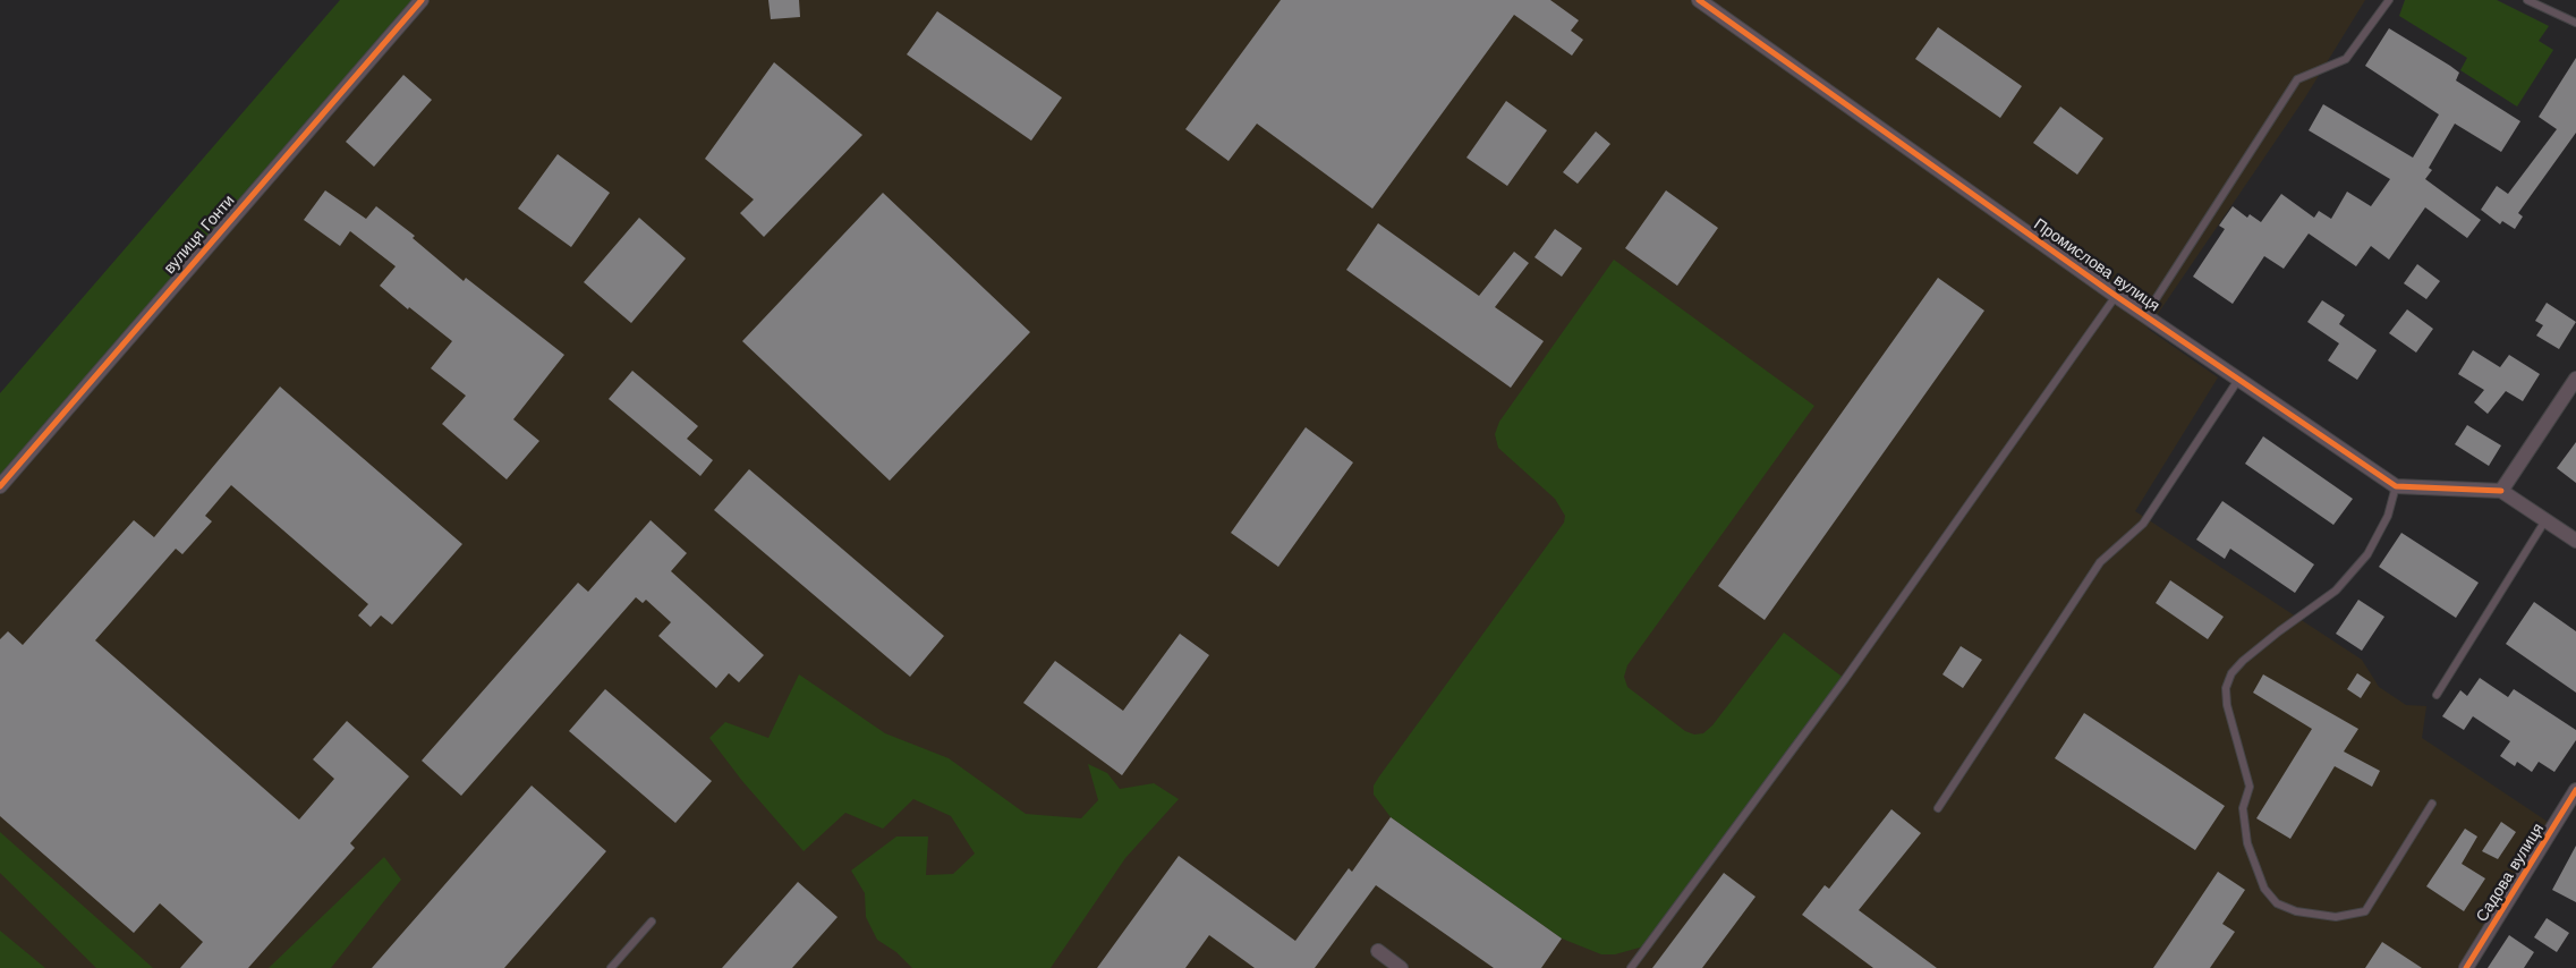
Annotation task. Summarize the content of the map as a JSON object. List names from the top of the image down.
{
  "streets": {
    "street": ["вулиця Гонти", "Промислова вулиця", "Садова вулиця"]
  }
}
